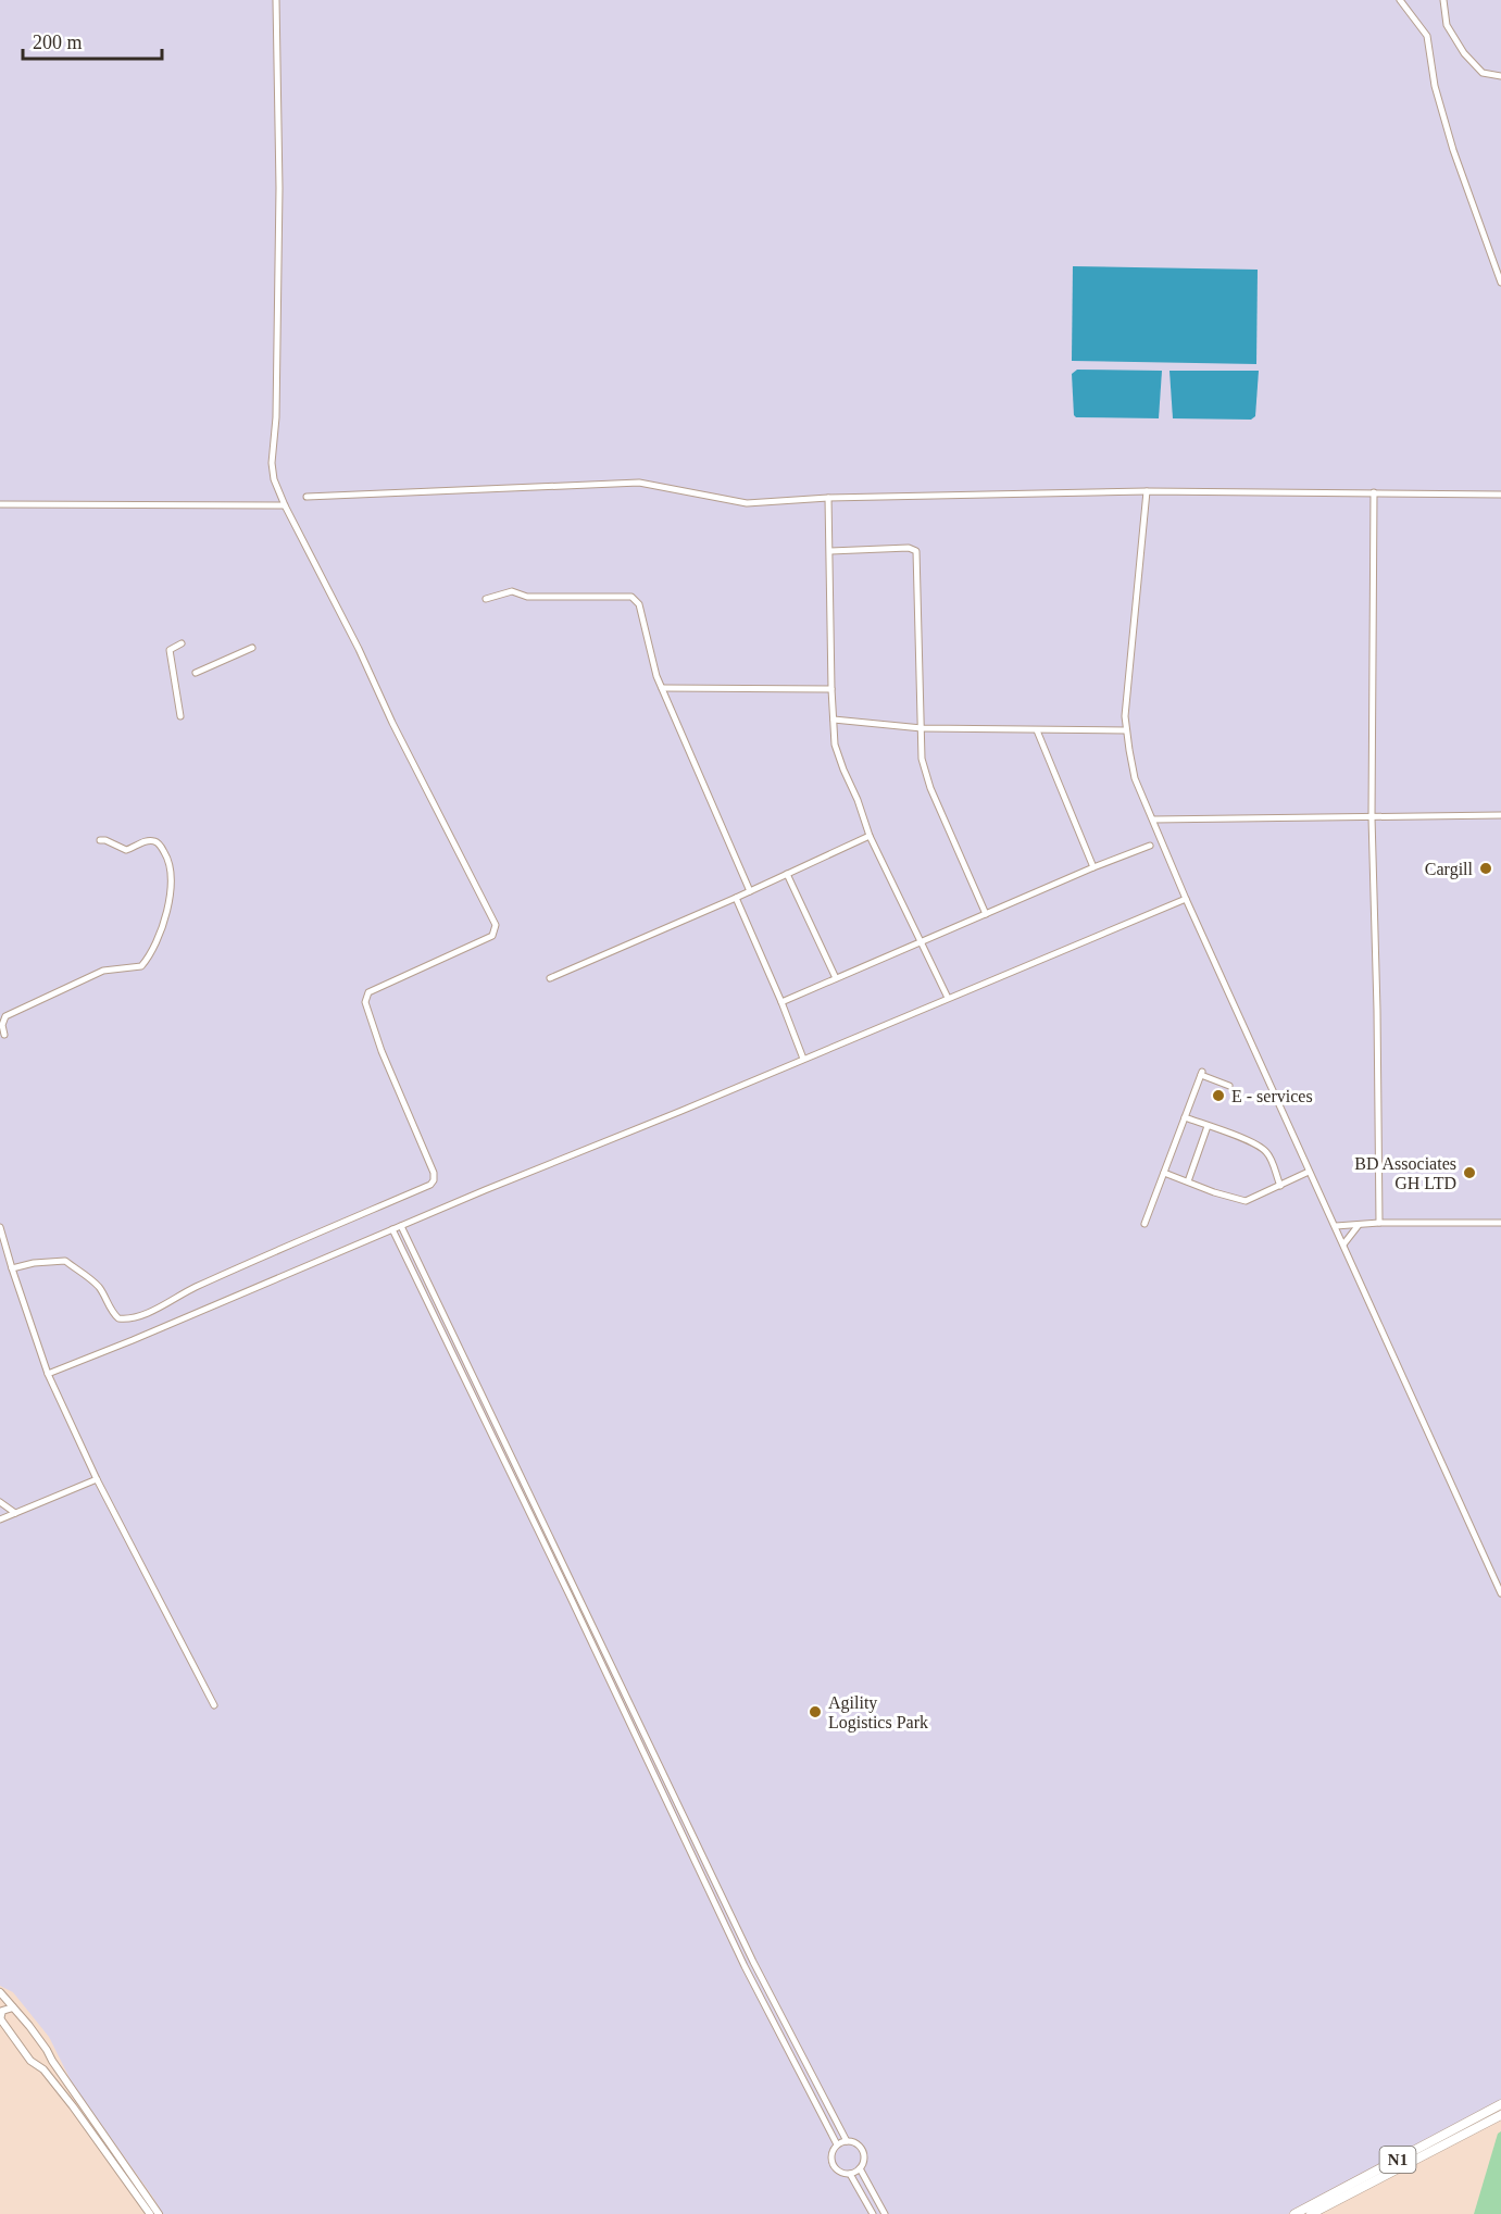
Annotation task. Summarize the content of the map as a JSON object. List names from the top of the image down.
{
  "streets": {
    "highway": ["N1"]
  },
  "places": [
    "Cargill",
    "E - services",
    "BD Associates GH LTD",
    "Agility Logistics Park"
  ],
  "scale_bar": "200 m"
}
